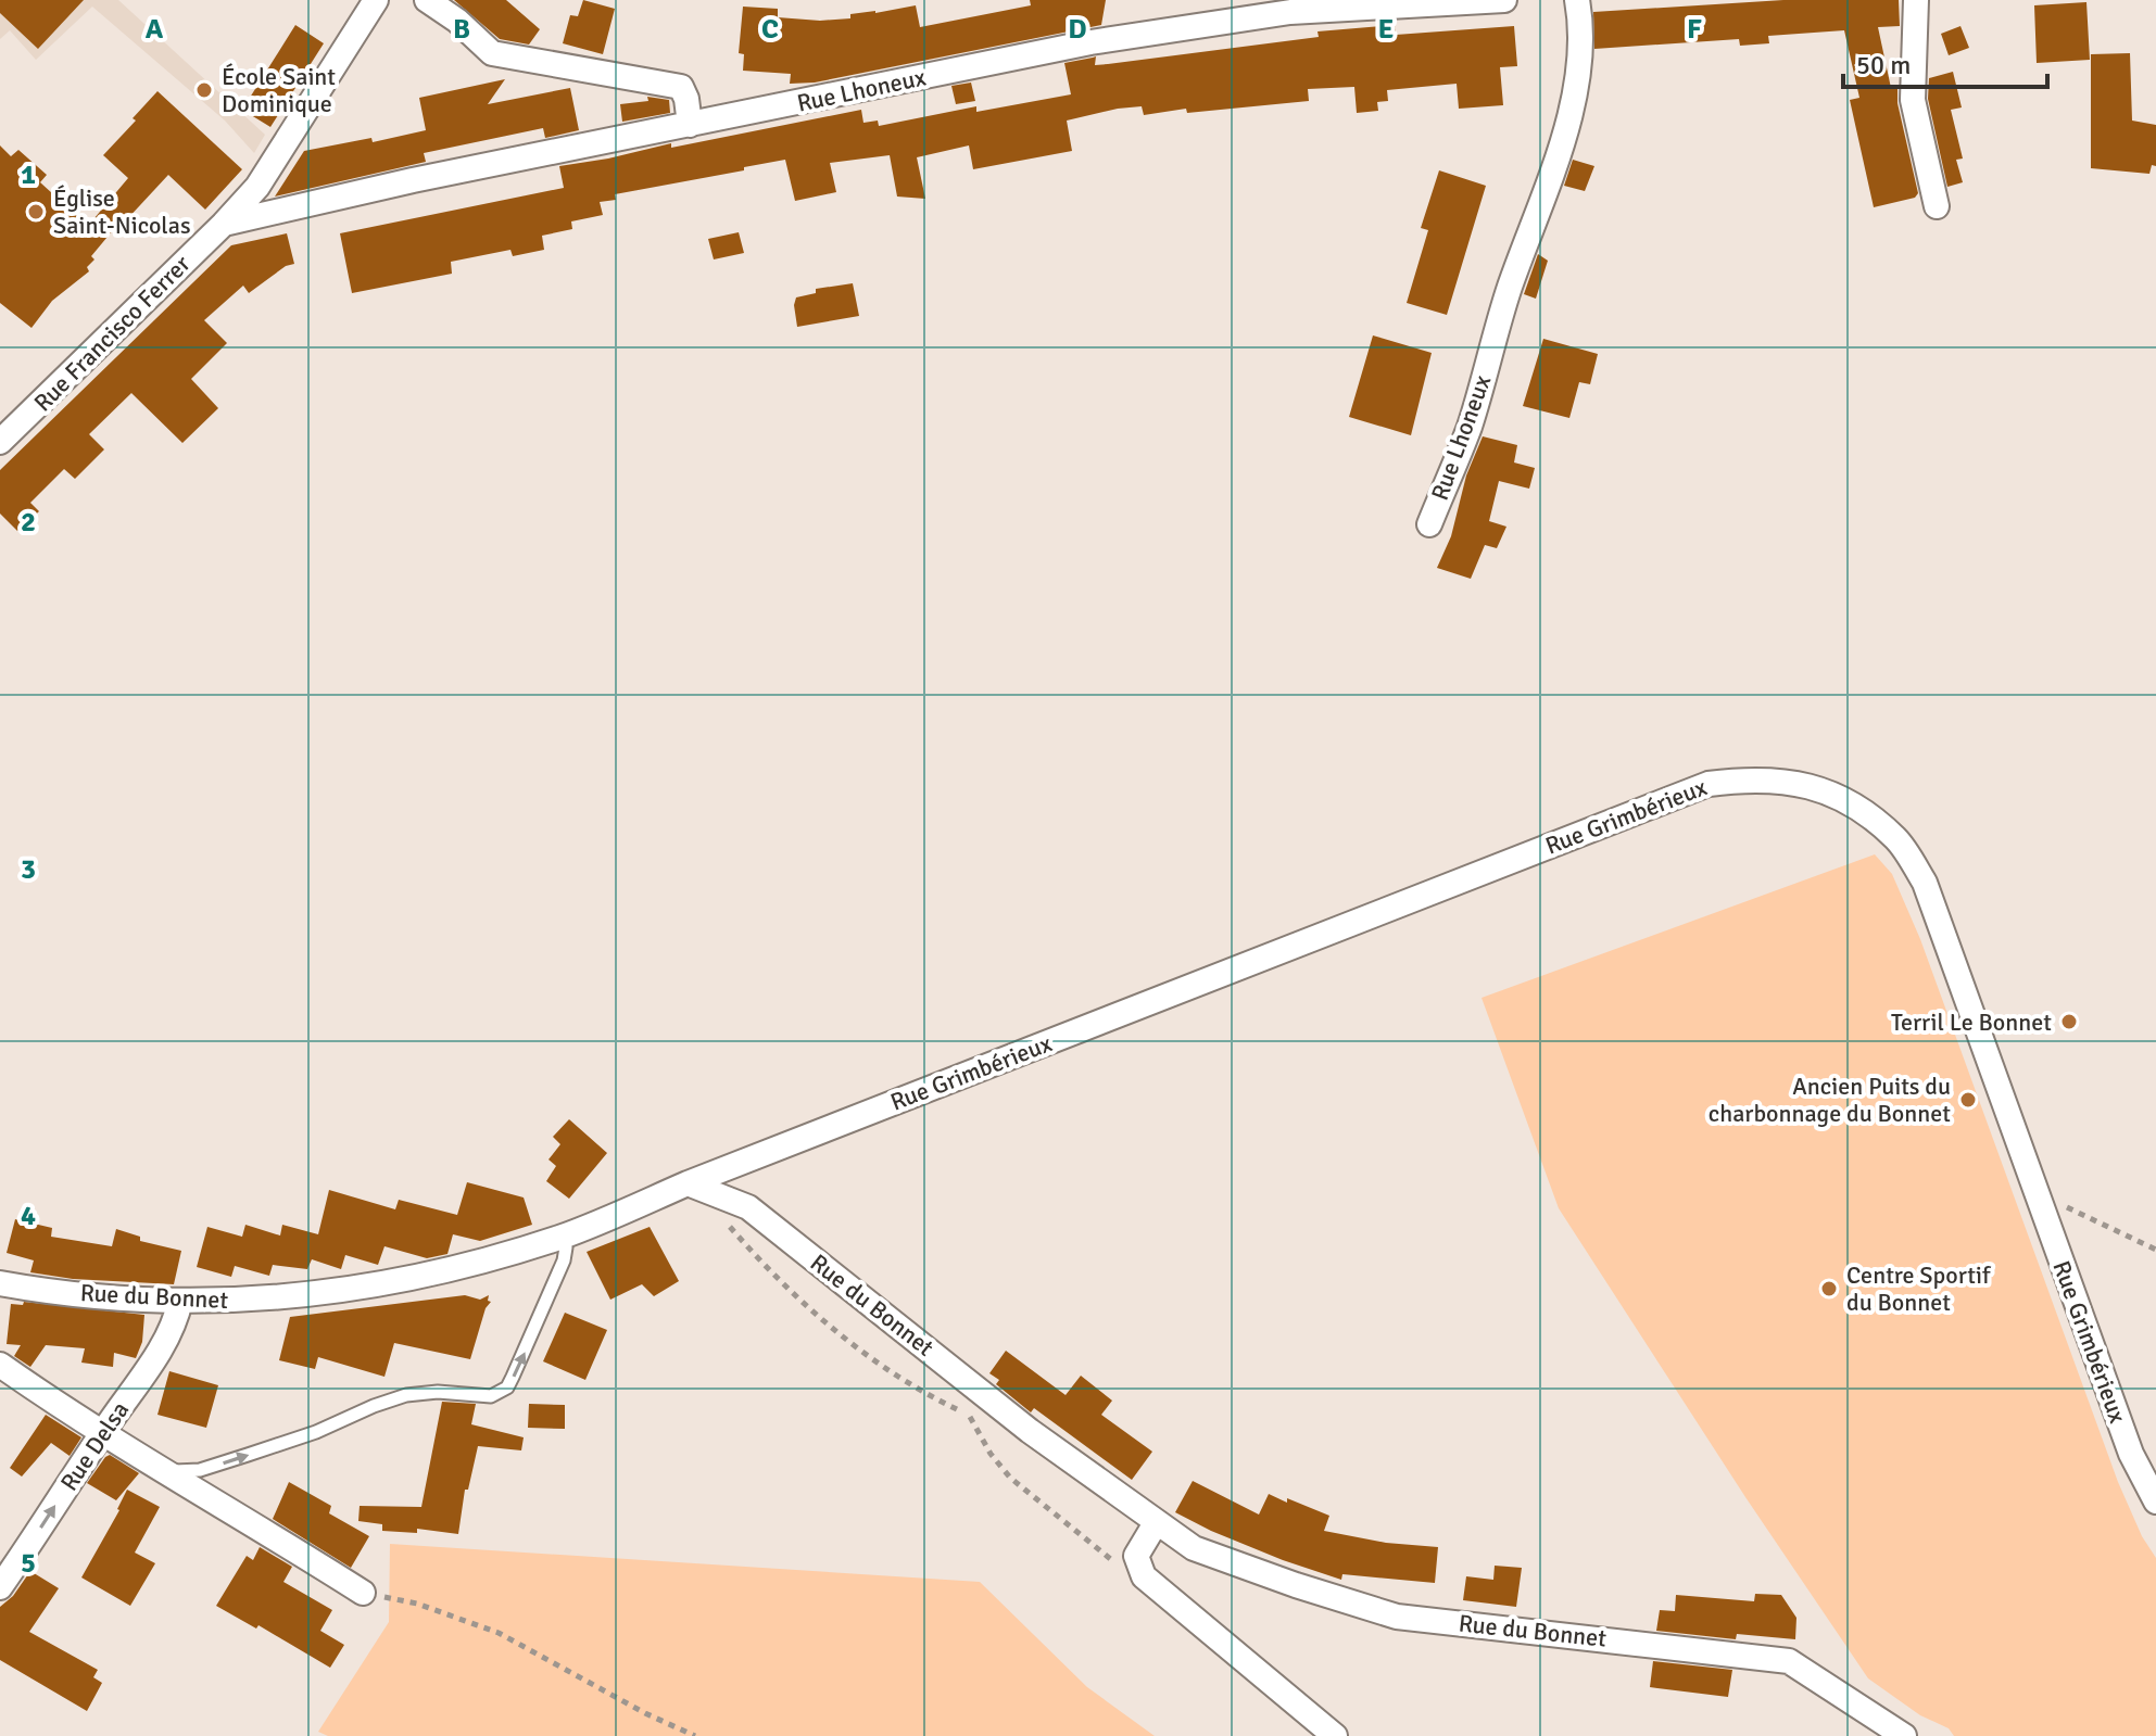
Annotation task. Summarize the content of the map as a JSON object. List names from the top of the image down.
{
  "streets": {
    "street": [
      "Rue Lhoneux",
      "Rue Francisco Ferrer",
      "Rue Grimbérieux",
      "Rue du Bonnet",
      "Rue Delsa"
    ]
  },
  "crossings": [
    ["Rue Lhoneux", "Rue Francisco Ferrer"],
    ["Rue Grimbérieux", "Rue du Bonnet"],
    ["Rue du Bonnet", "Rue Delsa"]
  ],
  "one_way": ["Rue Delsa"],
  "places": [
    "École Saint Dominique",
    "Église Saint-Nicolas",
    "Terril Le Bonnet",
    "Ancien Puits du charbonnage du Bonnet",
    "Centre Sportif du Bonnet"
  ],
  "scale_bar": "50 m",
  "grid": {
    "columns": [
      "A",
      "B",
      "C",
      "D",
      "E",
      "F"
    ],
    "rows": [
      "1",
      "2",
      "3",
      "4",
      "5"
    ]
  }
}
